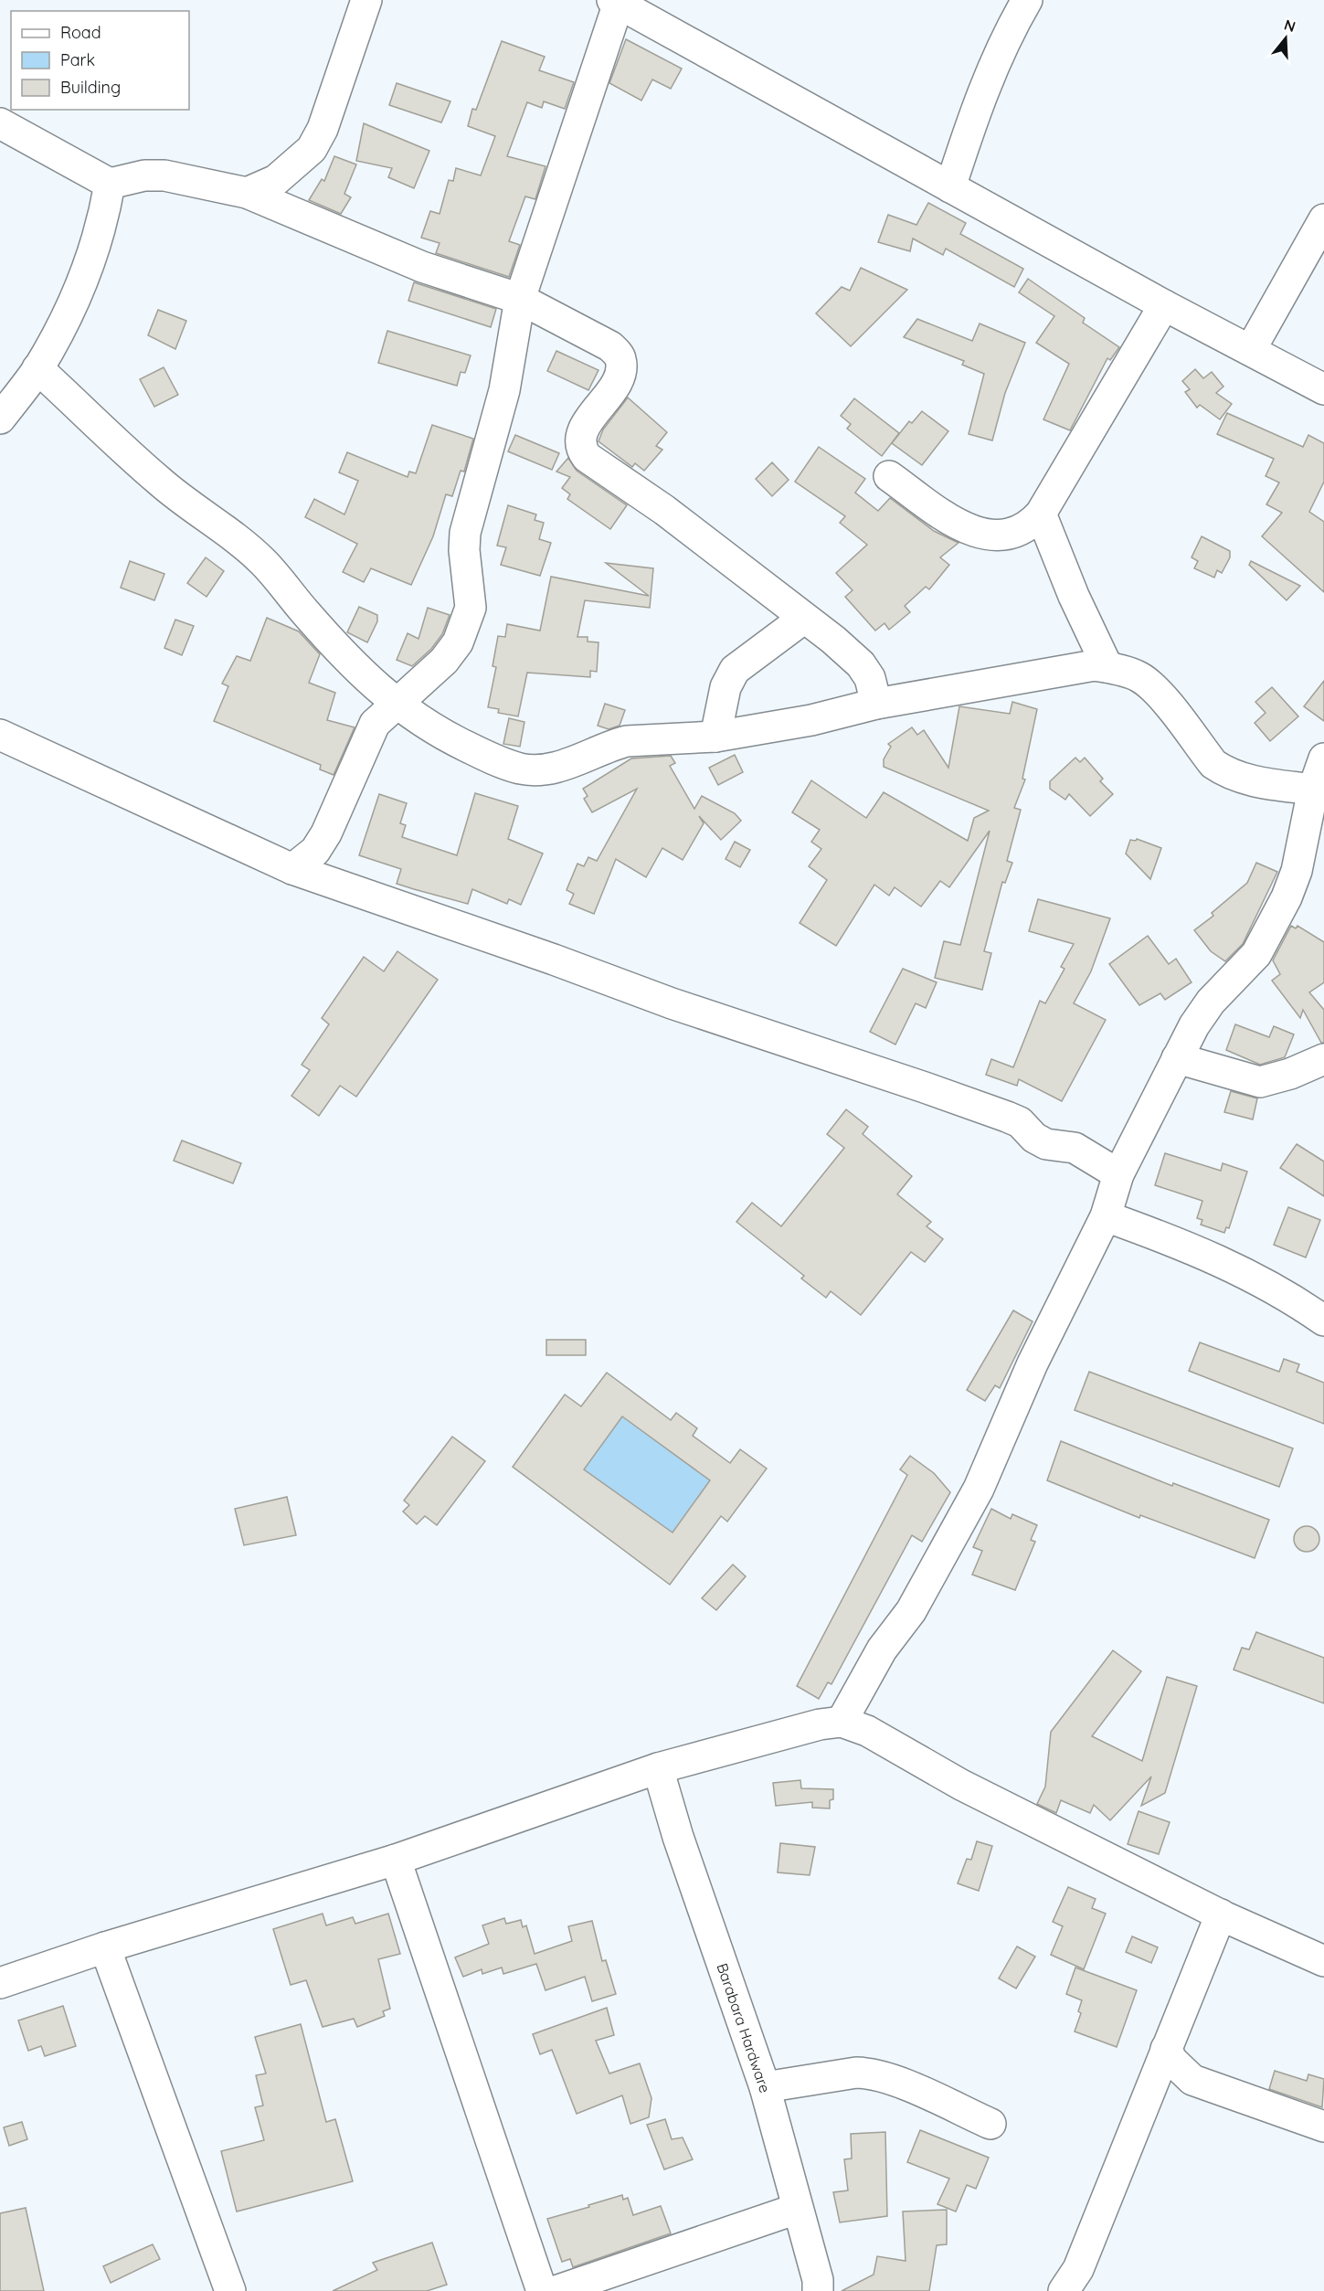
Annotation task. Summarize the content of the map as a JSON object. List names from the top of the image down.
{
  "streets": {
    "street": ["Barabara Hardware"]
  },
  "legend": ["Road", "Park", "Building"],
  "north": "top"
}
